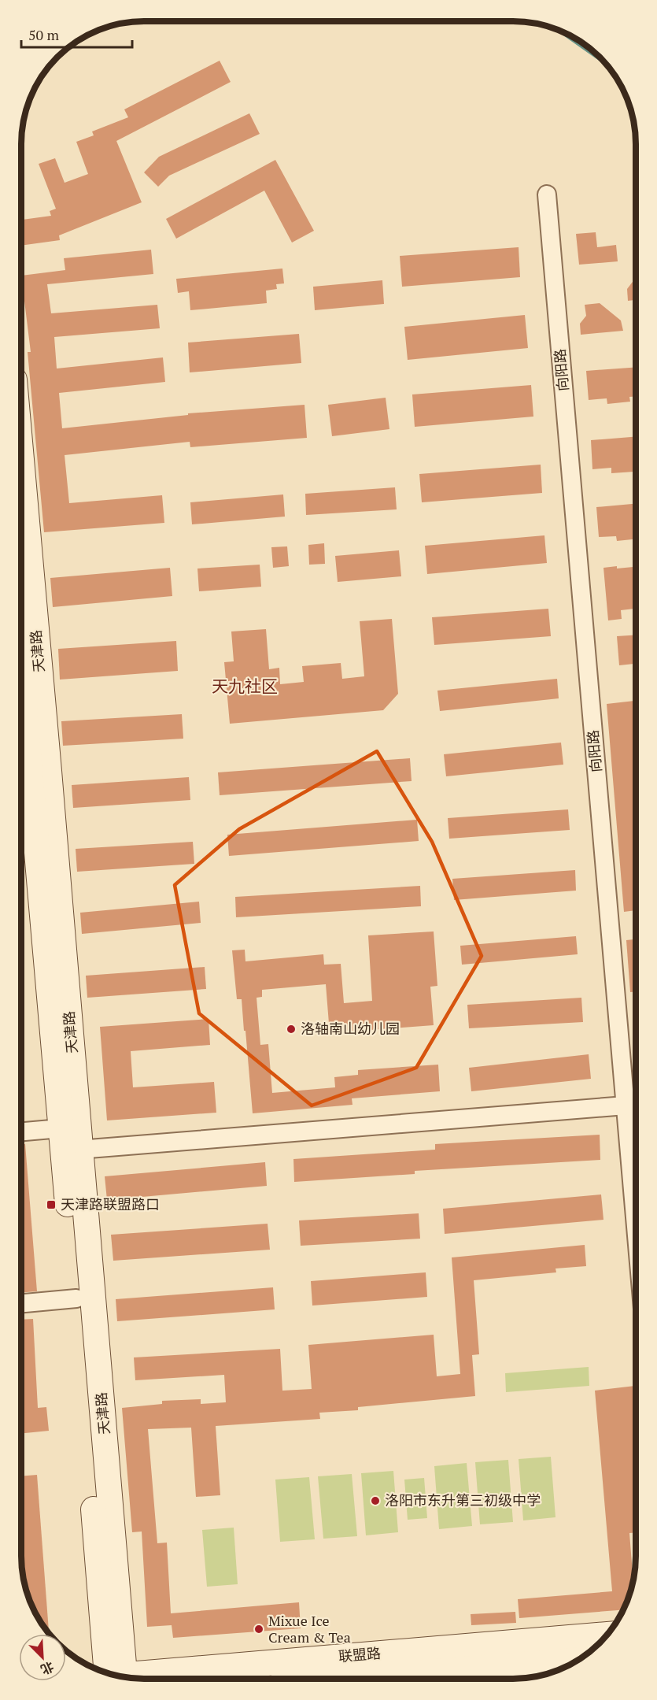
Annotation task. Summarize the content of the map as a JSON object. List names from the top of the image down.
{
  "streets": {
    "main road": ["天津路", "联盟路"],
    "street": ["向阳路"]
  },
  "districts": ["天九社区"],
  "places": {
    "other": ["洛轴南山幼儿园", "洛阳市东升第三初级中学", "Mixue Ice Cream & Tea"],
    "transit": ["天津路联盟路口"]
  },
  "scale_bar": "50 m",
  "north": "bottom right"
}
